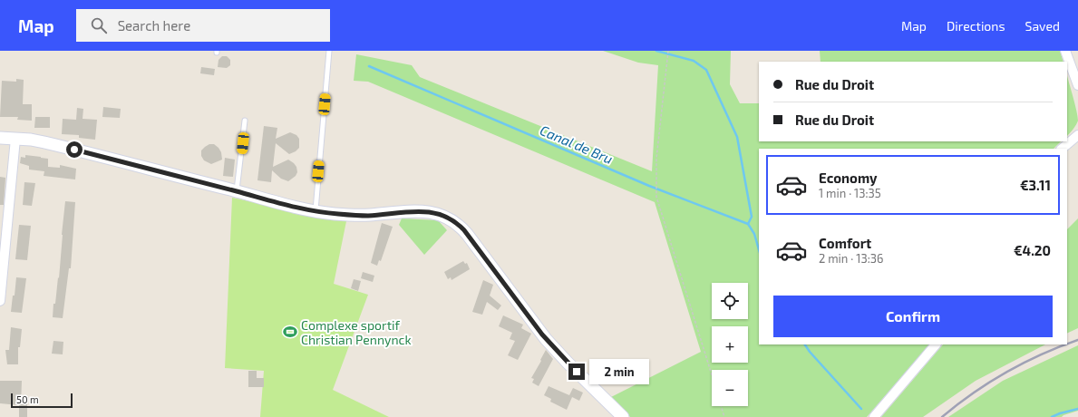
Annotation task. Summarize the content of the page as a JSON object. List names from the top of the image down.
{
  "water": ["Canal de Bru"],
  "places": {
    "sports": ["Complexe sportif Christian Pennynck"]
  },
  "scale_bar": "50 m",
  "page": {
    "header": "Map",
    "search": "Search here",
    "nav": ["Map", "Directions", "Saved"],
    "banner": ["Rue du Droit", "Rue du Droit"],
    "list": [
      {
        "name": "Economy",
        "note": "1 min · 13:35",
        "value": "€3.11"
      },
      {
        "name": "Comfort",
        "note": "2 min · 13:36",
        "value": "€4.20"
      }
    ],
    "map_buttons": ["+", "−"],
    "buttons": "Confirm",
    "bubble": "2 min",
    "scale": "50 m"
  }
}
